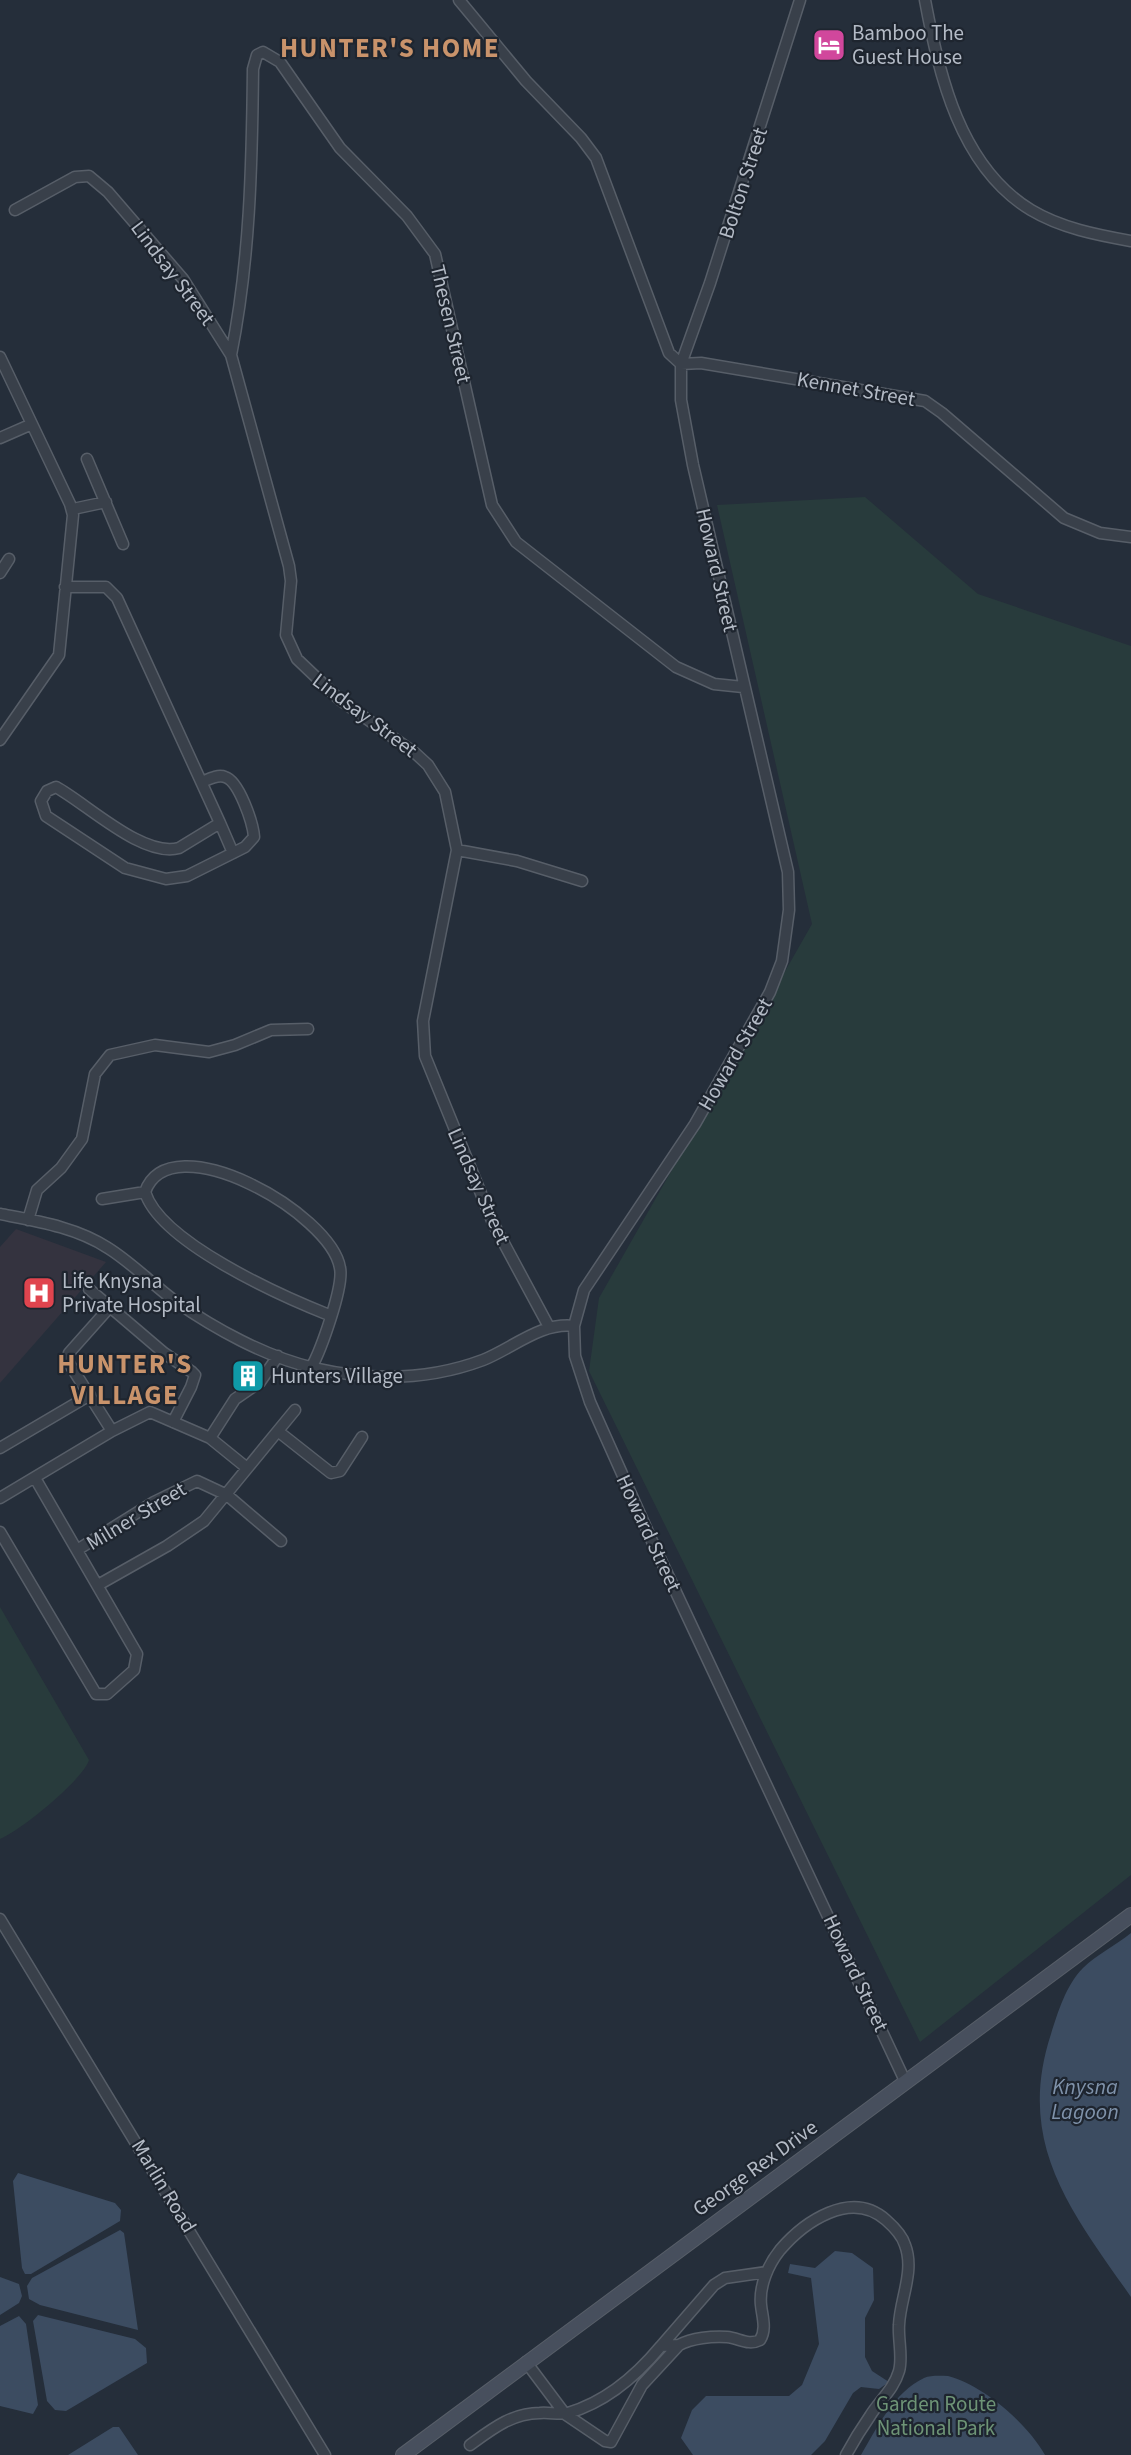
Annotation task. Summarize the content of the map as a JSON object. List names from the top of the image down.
{
  "streets": {
    "street": [
      "Bolton Street",
      "Lindsay Street",
      "Thesen Street",
      "Kennet Street",
      "Howard Street",
      "Milner Street",
      "George Rex Drive",
      "Marlin Road"
    ]
  },
  "crossings": [
    ["Bolton Street", "Kennet Street"],
    ["Bolton Street", "Howard Street"],
    ["Lindsay Street", "Thesen Street"],
    ["Thesen Street", "Howard Street"],
    ["Kennet Street", "Howard Street"],
    ["Howard Street", "George Rex Drive"]
  ],
  "districts": ["HUNTER'S HOME", "HUNTER'S VILLAGE"],
  "water": ["Knysna Lagoon"],
  "parks": ["Garden Route National Park"],
  "places": {
    "hotel": ["Bamboo The Guest House"],
    "hospital": ["Life Knysna Private Hospital"],
    "building": ["Hunters Village"]
  }
}
